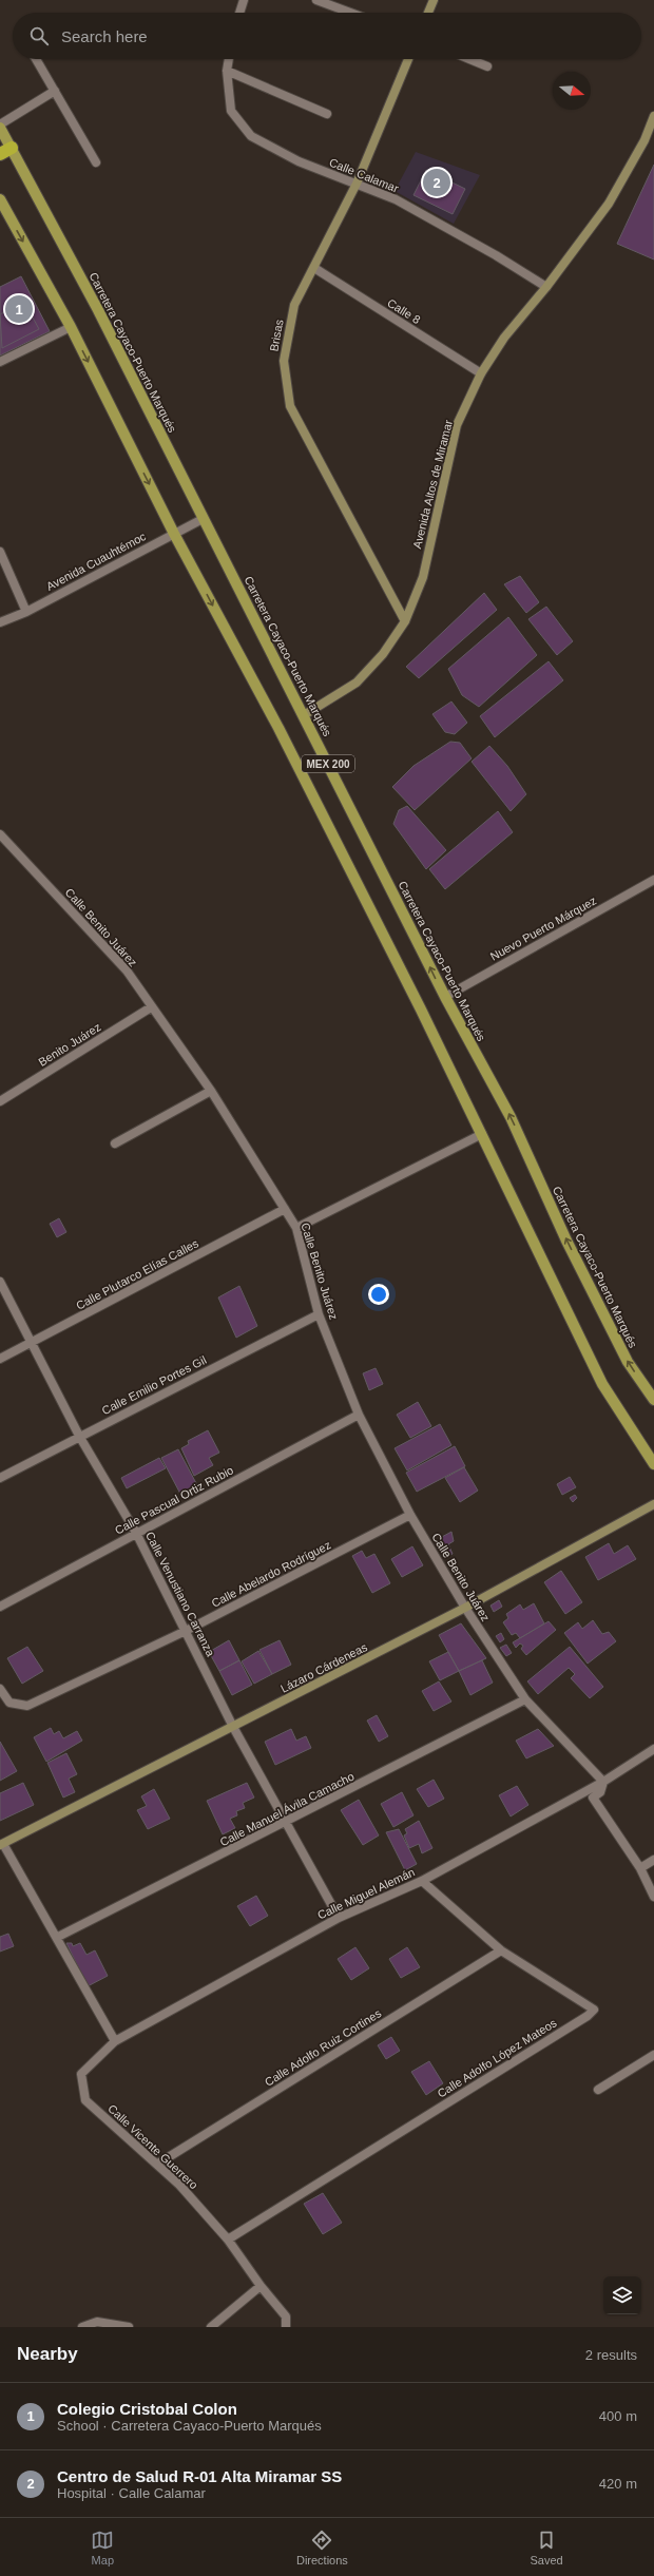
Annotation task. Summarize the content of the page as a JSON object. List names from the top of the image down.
{
  "streets": {
    "main road": ["Carretera Cayaco-Puerto Marqués", "MEX 200"],
    "street": [
      "Calle Calamar",
      "Calle 8",
      "Brisas",
      "Avenida Altos de Miramar",
      "Avenida Cuauhtémoc",
      "Calle Benito Juárez",
      "Nuevo Puerto Márquez",
      "Benito Juárez",
      "Calle Plutarco Elías Calles",
      "Calle Emilio Portes Gil",
      "Calle Pascual Ortiz Rubio",
      "Calle Abelardo Rodríguez",
      "Calle Venustiano Carranza",
      "Lázaro Cárdeneas",
      "Calle Manuel Ávila Camacho",
      "Calle Miguel Alemán",
      "Calle Adolfo Ruiz Cortines",
      "Calle Adolfo López Mateos",
      "Calle Vicente Guerrero"
    ]
  },
  "crossings": [
    ["Calle Calamar", "Brisas"],
    ["Calle Calamar", "Avenida Altos de Miramar"],
    ["Calle 8", "Brisas"],
    ["Calle 8", "Avenida Altos de Miramar"],
    ["Brisas", "Avenida Altos de Miramar"],
    ["Carretera Cayaco-Puerto Marqués", "Avenida Altos de Miramar"],
    ["Carretera Cayaco-Puerto Marqués", "Avenida Cuauhtémoc"],
    ["Carretera Cayaco-Puerto Marqués", "Nuevo Puerto Márquez"],
    ["Avenida Cuauhtémoc", "MEX 200"],
    ["Calle Benito Juárez", "Benito Juárez"],
    ["Calle Benito Juárez", "Calle Plutarco Elías Calles"],
    ["Calle Benito Juárez", "Calle Emilio Portes Gil"],
    ["Calle Benito Juárez", "Calle Pascual Ortiz Rubio"],
    ["Calle Benito Juárez", "Calle Abelardo Rodríguez"],
    ["Calle Benito Juárez", "Lázaro Cárdeneas"],
    ["Calle Benito Juárez", "Calle Manuel Ávila Camacho"],
    ["Calle Benito Juárez", "Calle Miguel Alemán"],
    ["Calle Plutarco Elías Calles", "Calle Venustiano Carranza"],
    ["Calle Emilio Portes Gil", "Calle Venustiano Carranza"],
    ["Calle Pascual Ortiz Rubio", "Calle Venustiano Carranza"],
    ["Calle Abelardo Rodríguez", "Calle Venustiano Carranza"],
    ["Calle Venustiano Carranza", "Lázaro Cárdeneas"],
    ["Calle Venustiano Carranza", "Calle Manuel Ávila Camacho"],
    ["Calle Venustiano Carranza", "Calle Miguel Alemán"],
    ["Calle Miguel Alemán", "Calle Adolfo López Mateos"],
    ["Calle Miguel Alemán", "Calle Vicente Guerrero"],
    ["Calle Adolfo Ruiz Cortines", "Calle Adolfo López Mateos"],
    ["Calle Adolfo Ruiz Cortines", "Calle Vicente Guerrero"],
    ["Calle Adolfo López Mateos", "Calle Vicente Guerrero"]
  ],
  "north": "right",
  "page": {
    "search": "Search here",
    "pins": ["2", "1"],
    "heading": ["Nearby", "2 results"],
    "list": [
      {
        "mark": "1",
        "name": "Colegio Cristobal Colon",
        "note": "School · Carretera Cayaco-Puerto Marqués",
        "value": "400 m"
      },
      {
        "mark": "2",
        "name": "Centro de Salud R-01 Alta Miramar SS",
        "note": "Hospital · Calle Calamar",
        "value": "420 m"
      }
    ],
    "nav": ["Map", "Directions", "Saved"]
  }
}
